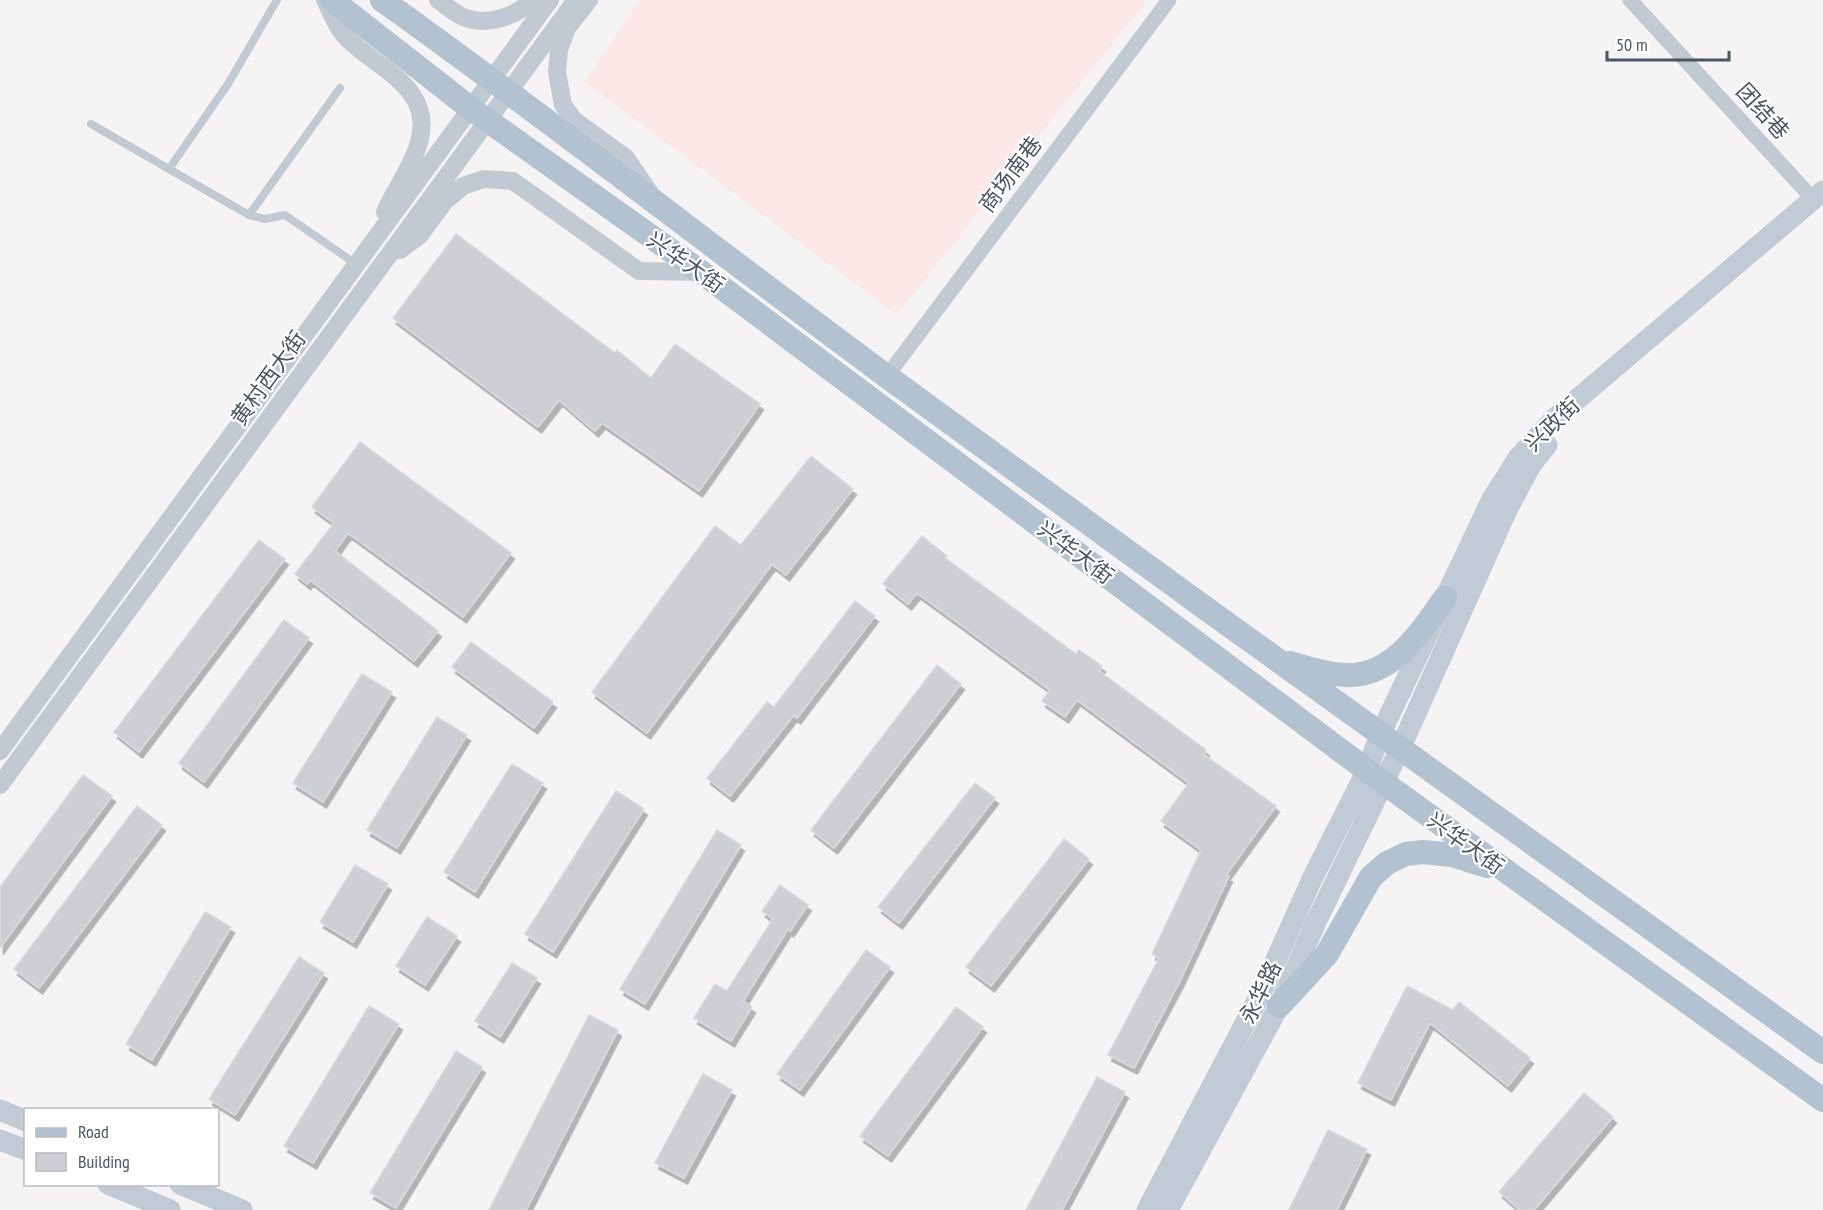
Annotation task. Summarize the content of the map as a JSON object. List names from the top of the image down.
{
  "streets": {
    "main road": ["兴华大街", "兴政街", "永华路"],
    "street": ["团结巷", "商场南巷", "黄村西大街"]
  },
  "crossings": [
    ["团结巷", "兴政街"],
    ["商场南巷", "兴华大街"],
    ["兴华大街", "黄村西大街"],
    ["兴华大街", "兴政街"],
    ["兴华大街", "永华路"],
    ["兴政街", "永华路"]
  ],
  "legend": ["Road", "Building"],
  "scale_bar": "50 m"
}
